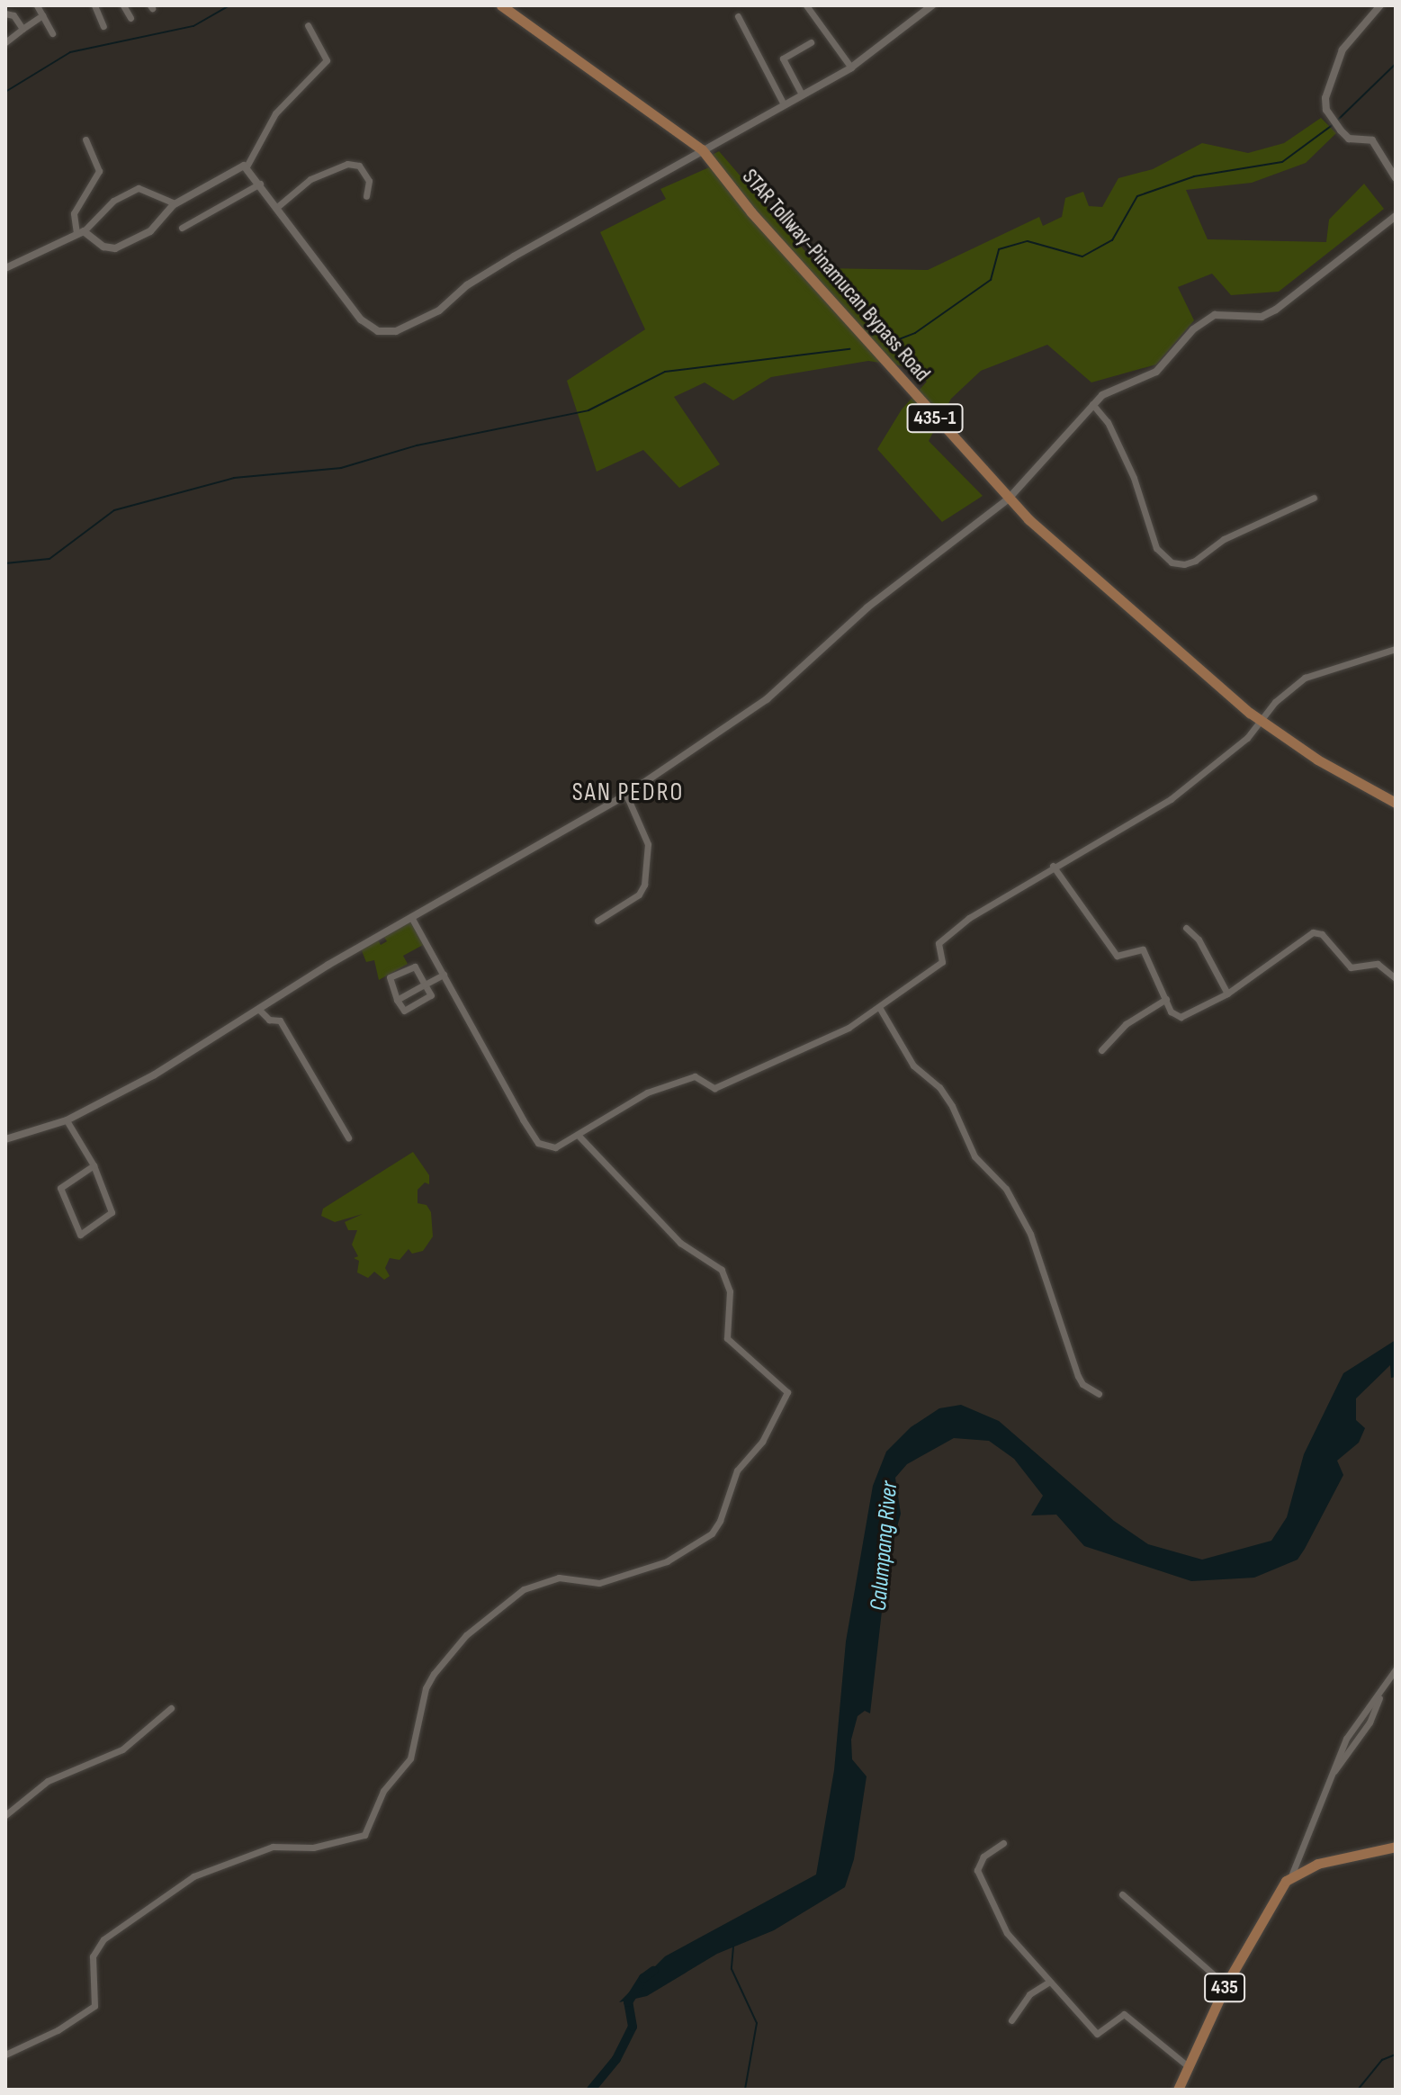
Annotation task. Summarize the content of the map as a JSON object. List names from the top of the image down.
{
  "streets": {
    "main road": ["STAR Tollway-Pinamucan Bypass Road", "435-1", "435"]
  },
  "districts": ["SAN PEDRO"],
  "water": ["Calumpang River"]
}
